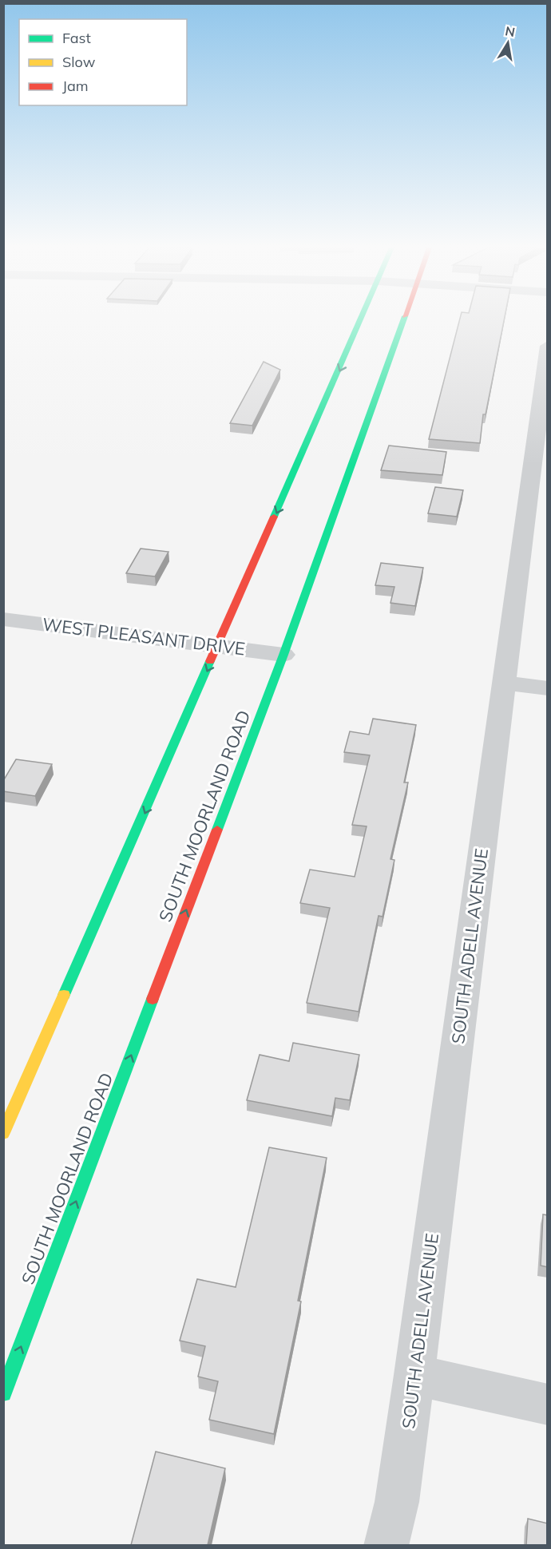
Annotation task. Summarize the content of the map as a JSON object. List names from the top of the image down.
{
  "streets": {
    "main road": ["SOUTH MOORLAND ROAD"],
    "street": ["WEST PLEASANT DRIVE", "SOUTH ADELL AVENUE"]
  },
  "crossings": [
    ["WEST PLEASANT DRIVE", "SOUTH MOORLAND ROAD"]
  ],
  "legend": ["Fast", "Slow", "Jam"],
  "north": "top"
}
